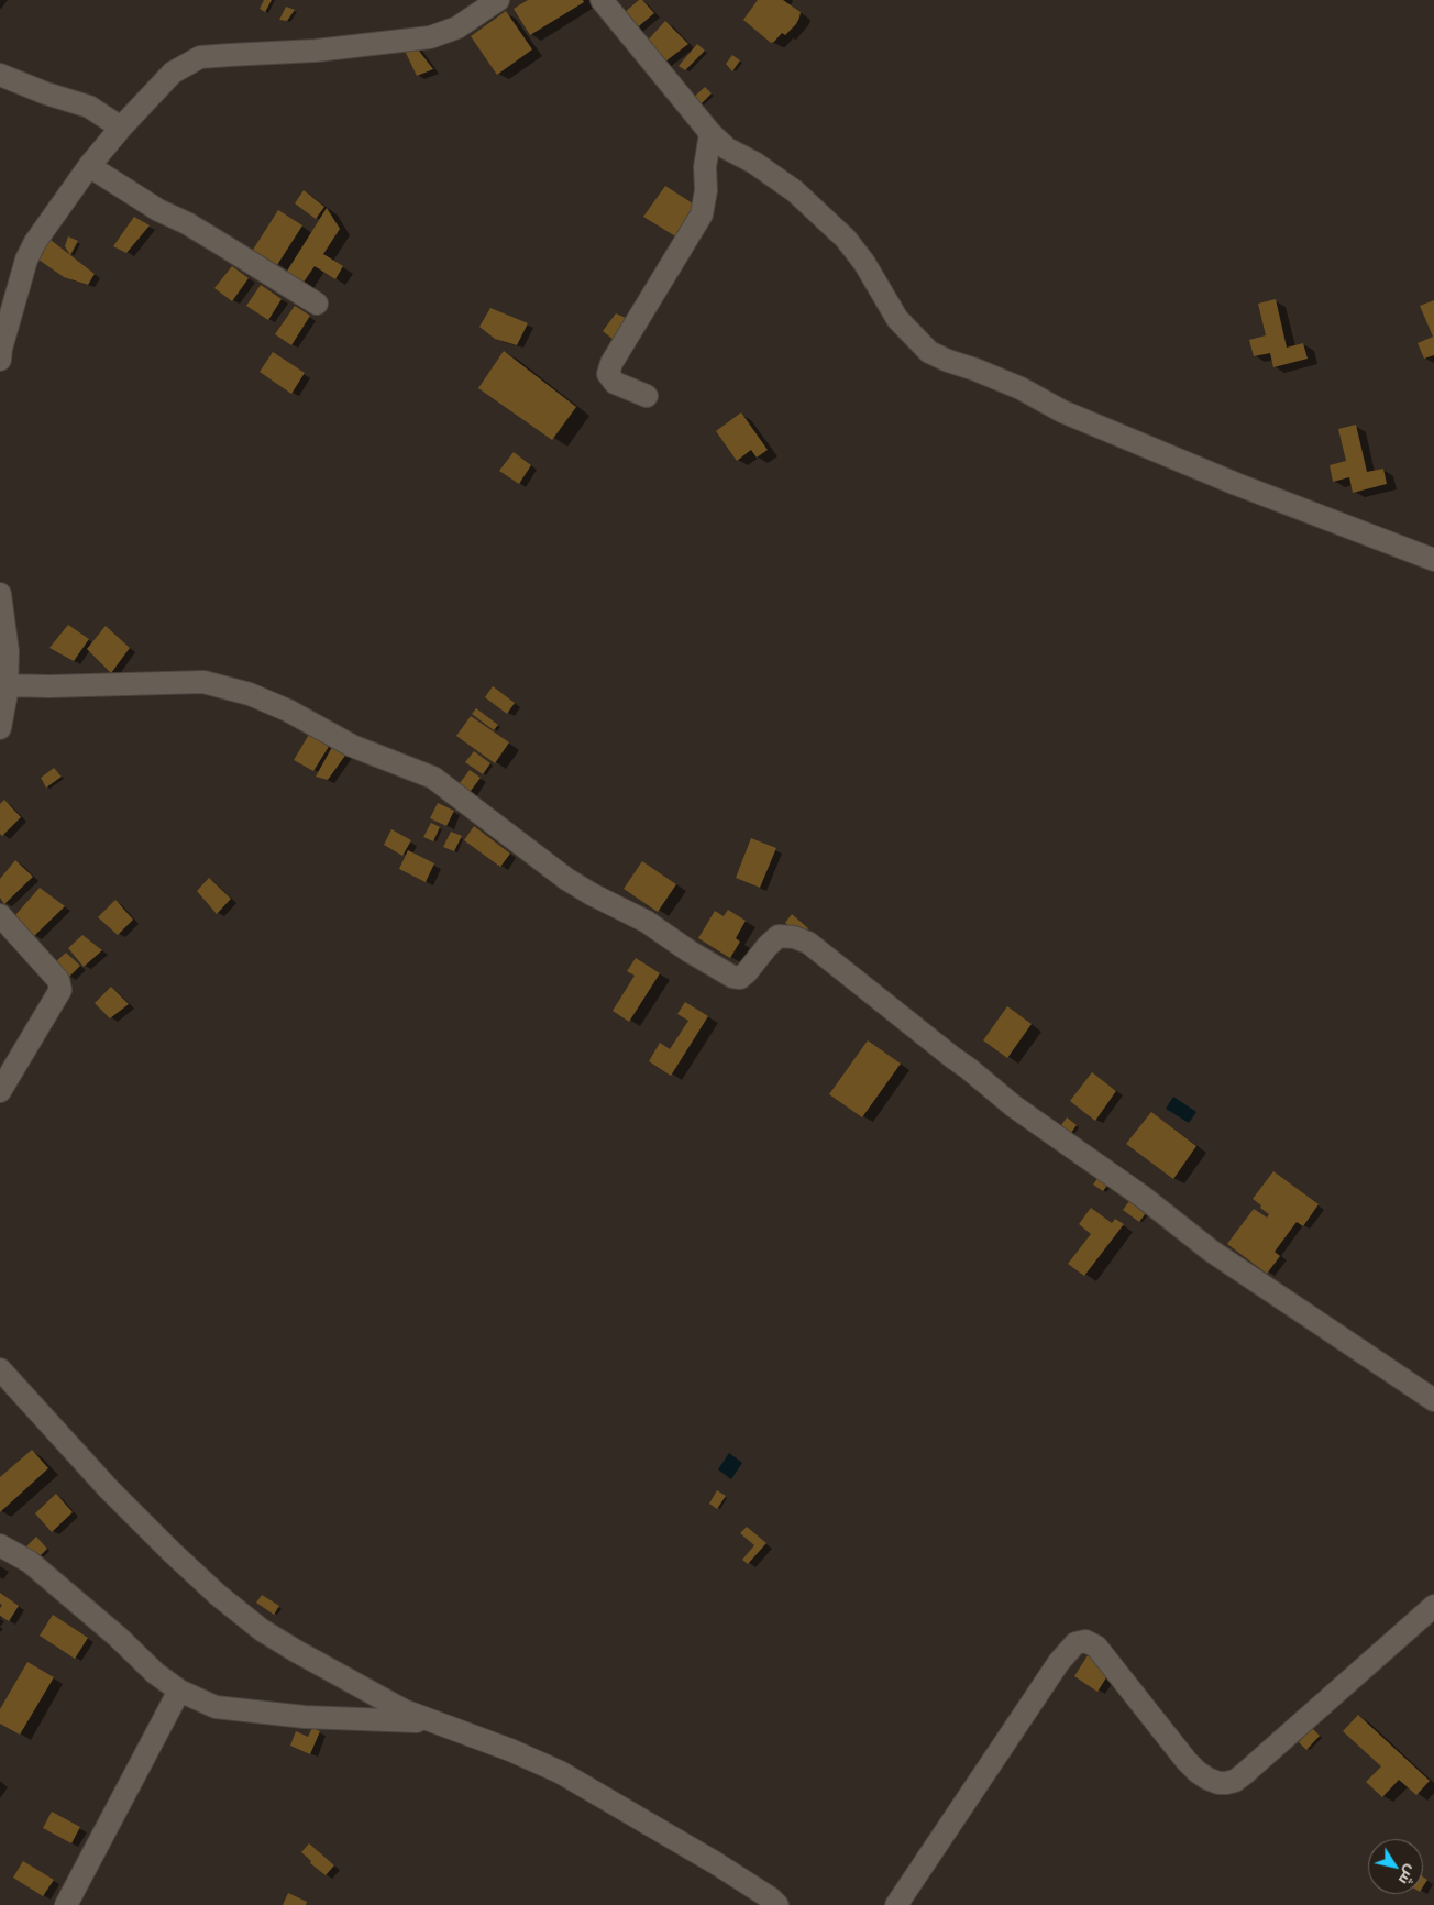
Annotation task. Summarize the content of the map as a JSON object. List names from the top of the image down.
{
  "north": "bottom right"
}
